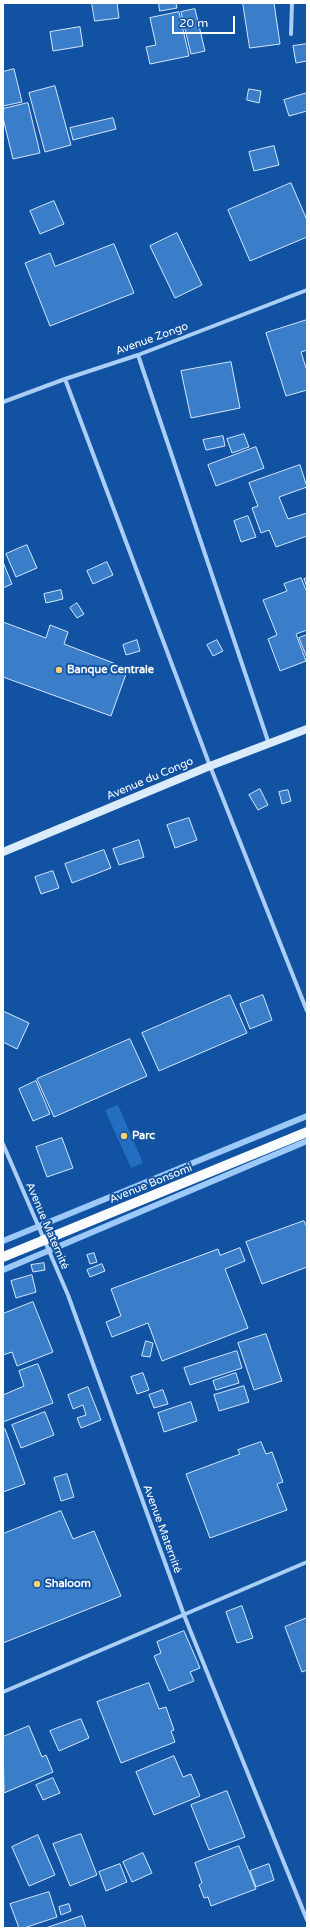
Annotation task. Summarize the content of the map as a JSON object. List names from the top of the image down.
{
  "streets": {
    "main road": ["Avenue Bonsomi"],
    "street": ["Avenue Zongo", "Avenue du Congo", "Avenue Maternité"]
  },
  "crossings": [
    ["Avenue Bonsomi", "Avenue Maternité"]
  ],
  "places": ["Banque Centrale", "Parc", "Shaloom"],
  "scale_bar": "20 m"
}
